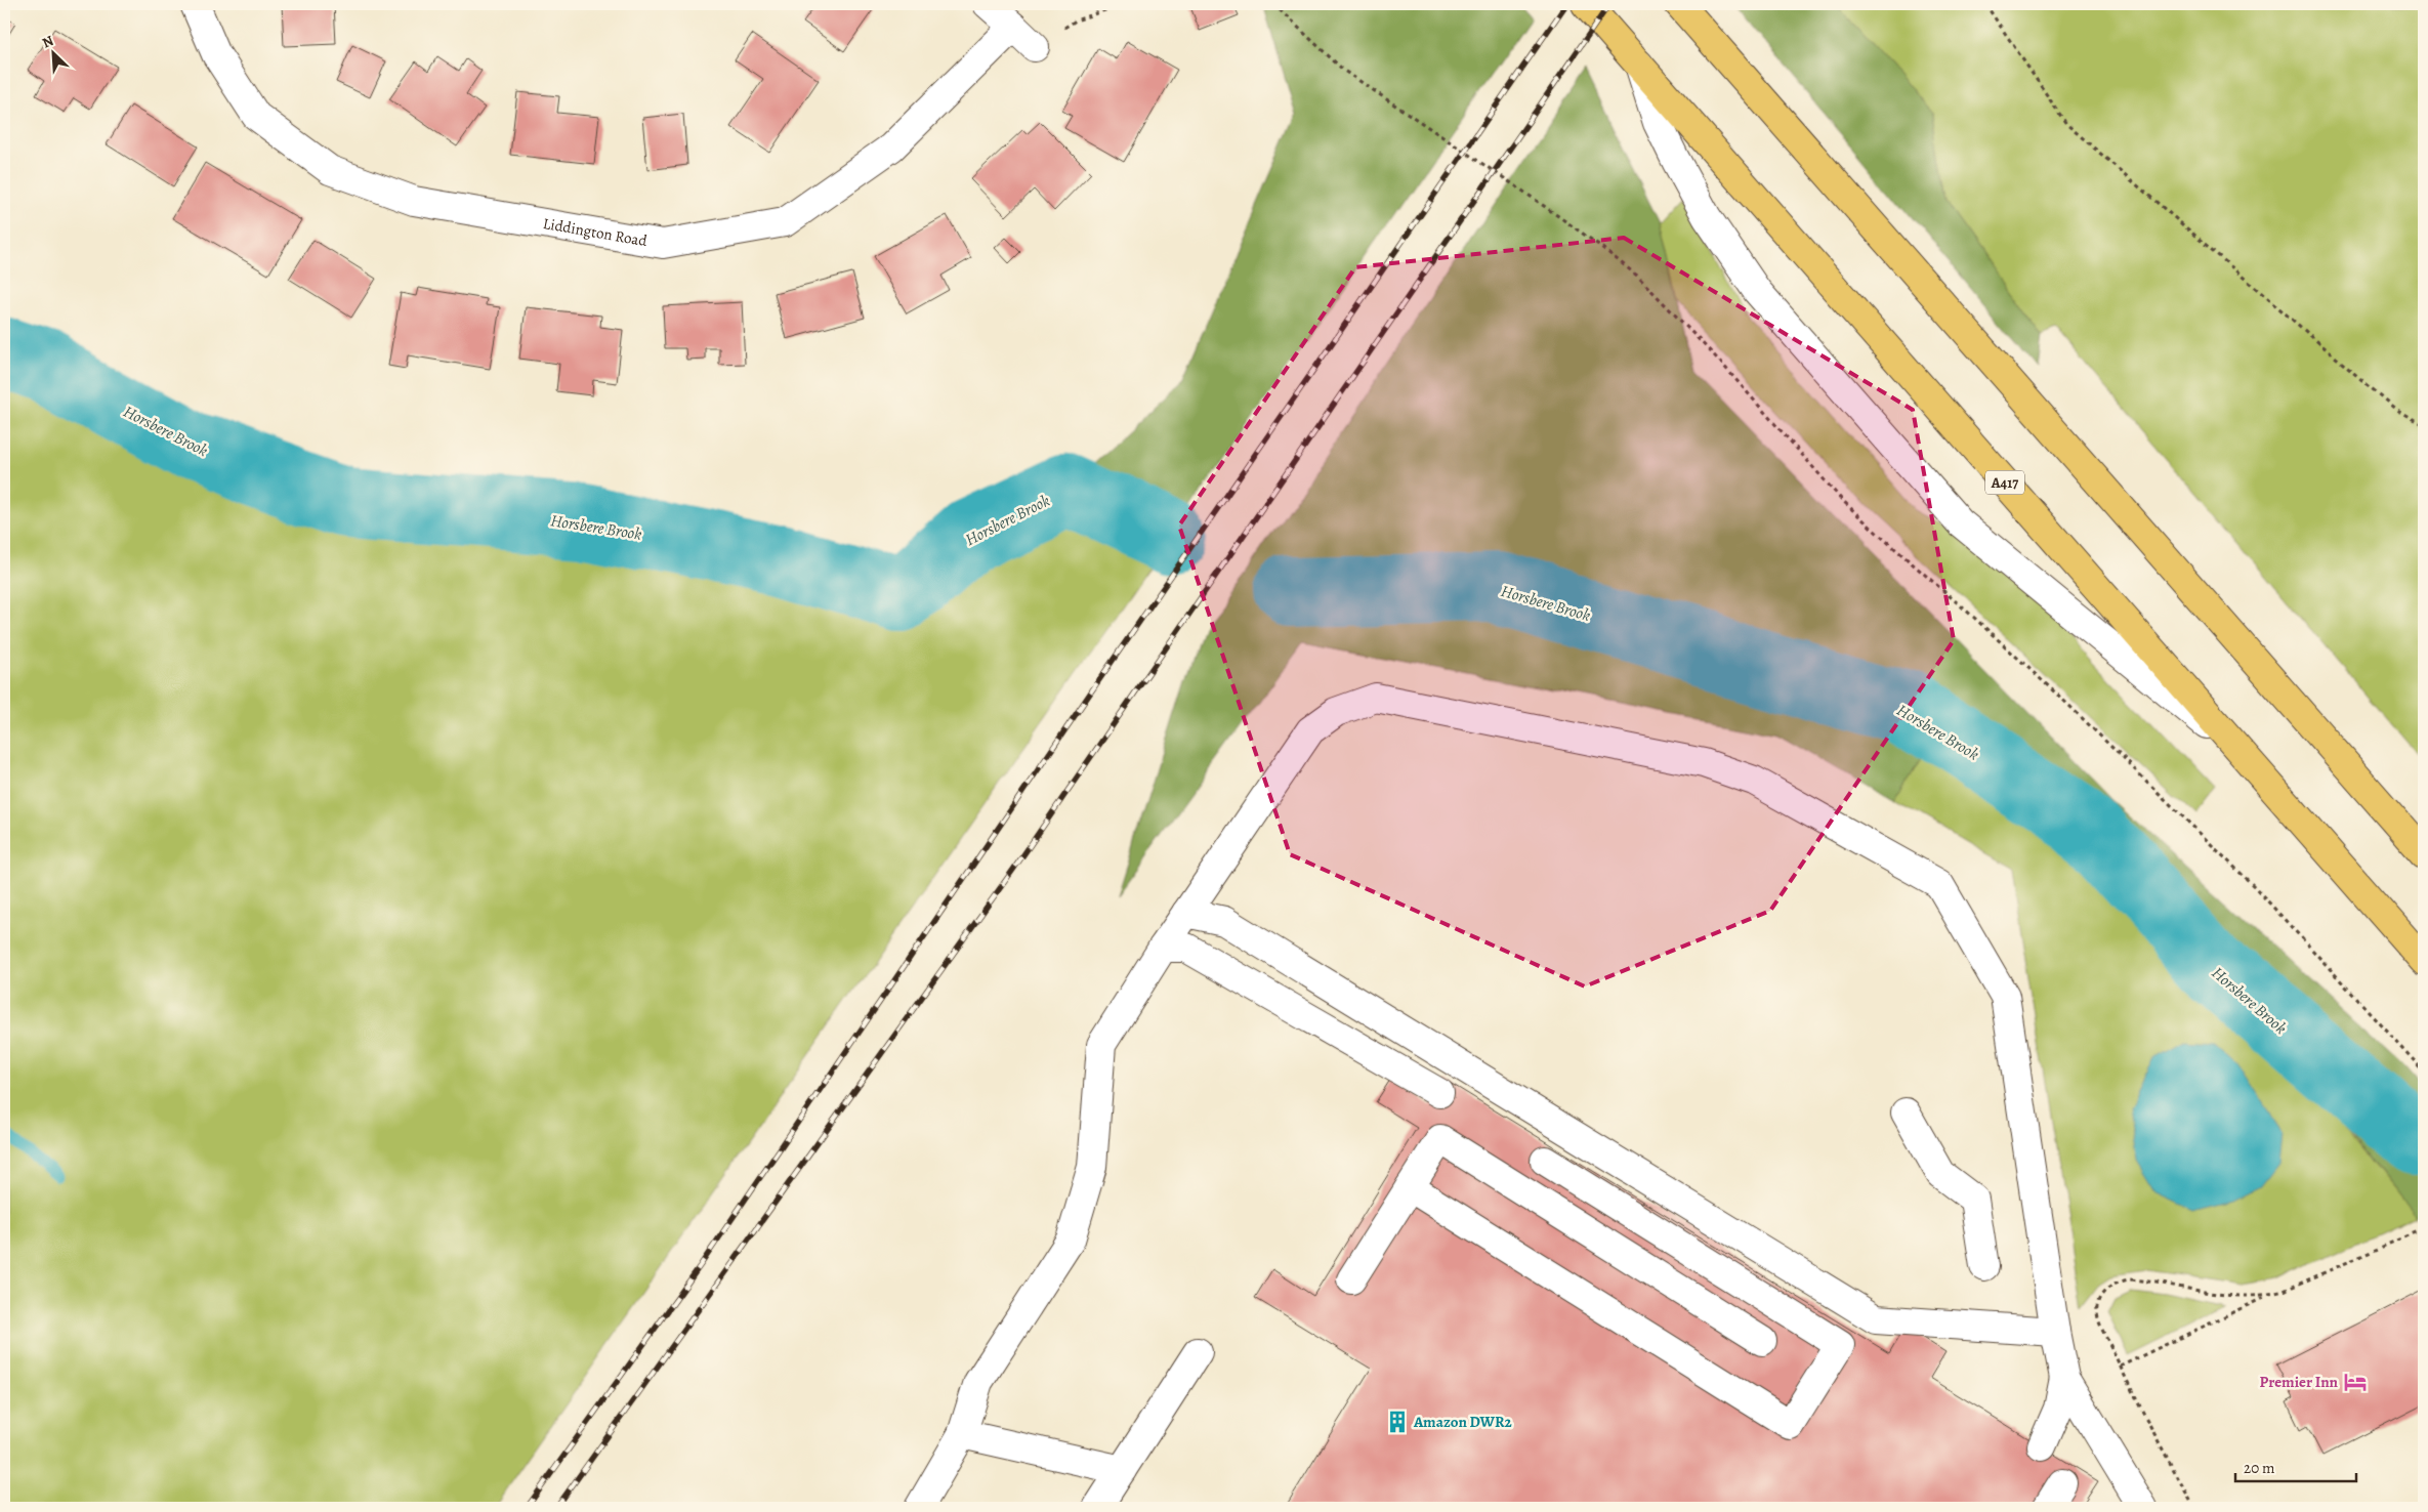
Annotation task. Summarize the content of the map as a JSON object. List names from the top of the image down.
{
  "streets": {
    "highway": ["A417"],
    "street": ["Liddington Road"]
  },
  "water": ["Horsbere Brook"],
  "places": {
    "hotel": ["Premier Inn"],
    "building": ["Amazon DWR2"]
  },
  "scale_bar": "20 m",
  "north": "top left"
}
